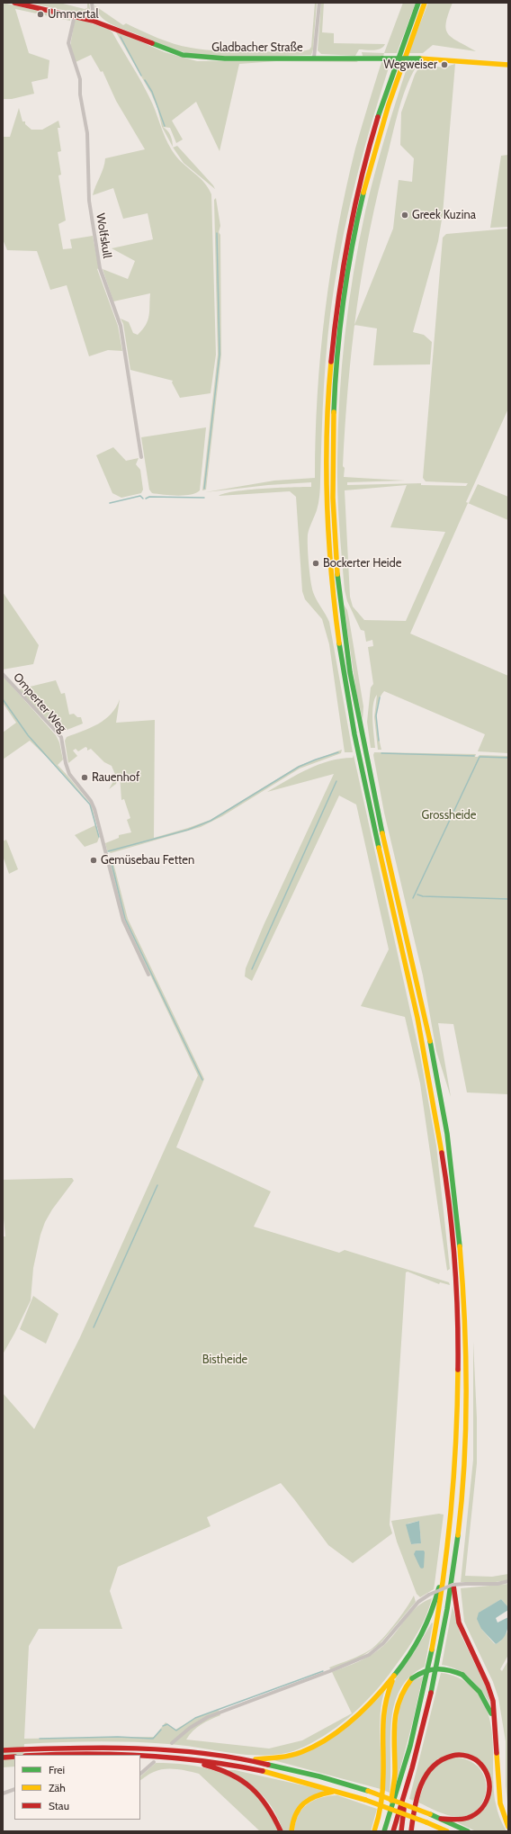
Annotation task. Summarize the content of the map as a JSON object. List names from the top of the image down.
{
  "streets": {
    "main road": ["Gladbacher Straße"],
    "street": ["Wolfskull", "Omperter Weg"]
  },
  "crossings": [
    ["Gladbacher Straße", "Wolfskull"]
  ],
  "parks": ["Grossheide", "Bistheide"],
  "places": [
    "Ummertal",
    "Wegweiser",
    "Greek Kuzina",
    "Bockerter Heide",
    "Rauenhof",
    "Gemüsebau Fetten"
  ],
  "legend": ["Frei", "Zäh", "Stau"]
}
